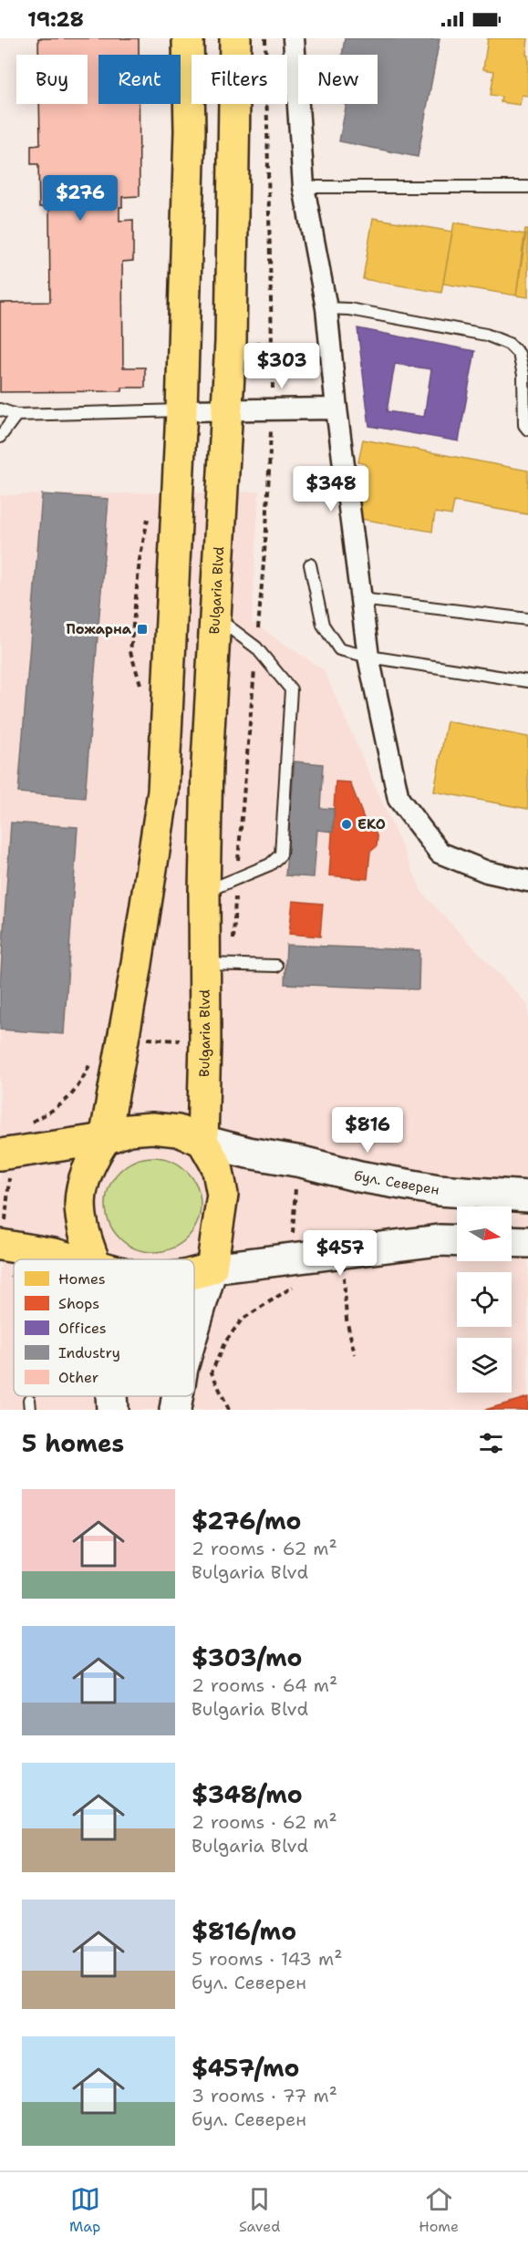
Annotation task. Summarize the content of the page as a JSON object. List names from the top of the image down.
{
  "streets": {
    "main road": ["Bulgaria Blvd", "бул. Северен"]
  },
  "crossings": [
    ["Bulgaria Blvd", "бул. Северен"]
  ],
  "places": {
    "transit": ["Пожарна"],
    "other": ["EKO"]
  },
  "legend": [
    "Homes",
    "Shops",
    "Offices",
    "Industry",
    "Other"
  ],
  "north": "right",
  "page": {
    "status": "19:28",
    "chip": [
      "Buy",
      "Rent",
      "Filters",
      "New"
    ],
    "price": [
      "$276",
      "$303",
      "$348",
      "$816",
      "$457"
    ],
    "heading": "5 homes",
    "list": [
      {
        "name": "$276/mo",
        "note": "2 rooms · 62 m² · Bulgaria Blvd"
      },
      {
        "name": "$303/mo",
        "note": "2 rooms · 64 m² · Bulgaria Blvd"
      },
      {
        "name": "$348/mo",
        "note": "2 rooms · 62 m² · Bulgaria Blvd"
      },
      {
        "name": "$816/mo",
        "note": "5 rooms · 143 m² · бул. Северен"
      },
      {
        "name": "$457/mo",
        "note": "3 rooms · 77 m² · бул. Северен"
      }
    ],
    "tabs": ["Map", "Saved", "Home"]
  }
}
